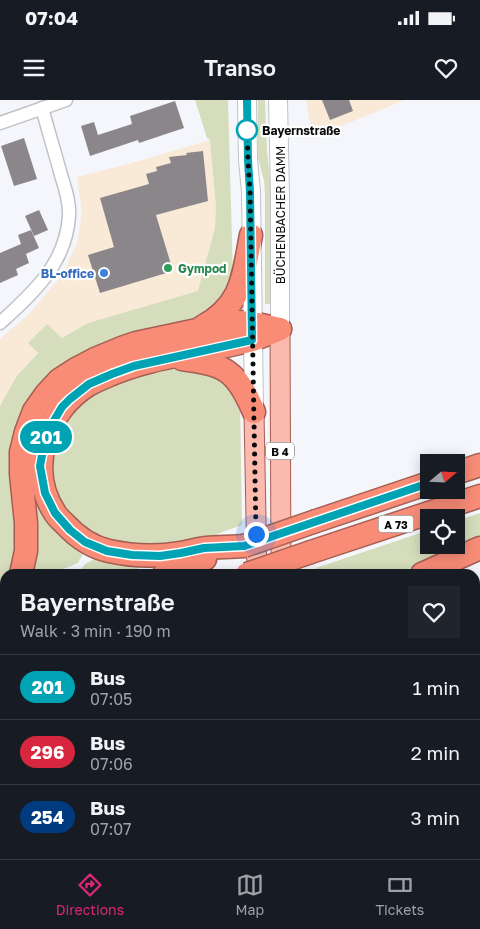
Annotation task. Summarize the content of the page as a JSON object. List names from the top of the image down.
{
  "streets": {
    "highway": ["A 73"],
    "main road": ["BÜCHENBACHER DAMM", "B 4"]
  },
  "crossings": [
    ["BÜCHENBACHER DAMM", "B 4"]
  ],
  "places": ["Bayernstraße", "Gympod", "BL-office"],
  "lines": ["bus line 201"],
  "north": "right",
  "page": {
    "status": "07:04",
    "header": "Transo",
    "on_map": "201",
    "heading": ["Bayernstraße", "Walk · 3 min · 190 m"],
    "list": [
      {
        "mark": "201",
        "name": "Bus",
        "note": "07:05",
        "value": "1 min"
      },
      {
        "mark": "296",
        "name": "Bus",
        "note": "07:06",
        "value": "2 min"
      },
      {
        "mark": "254",
        "name": "Bus",
        "note": "07:07",
        "value": "3 min"
      }
    ],
    "tabs": ["Directions", "Map", "Tickets"]
  }
}
